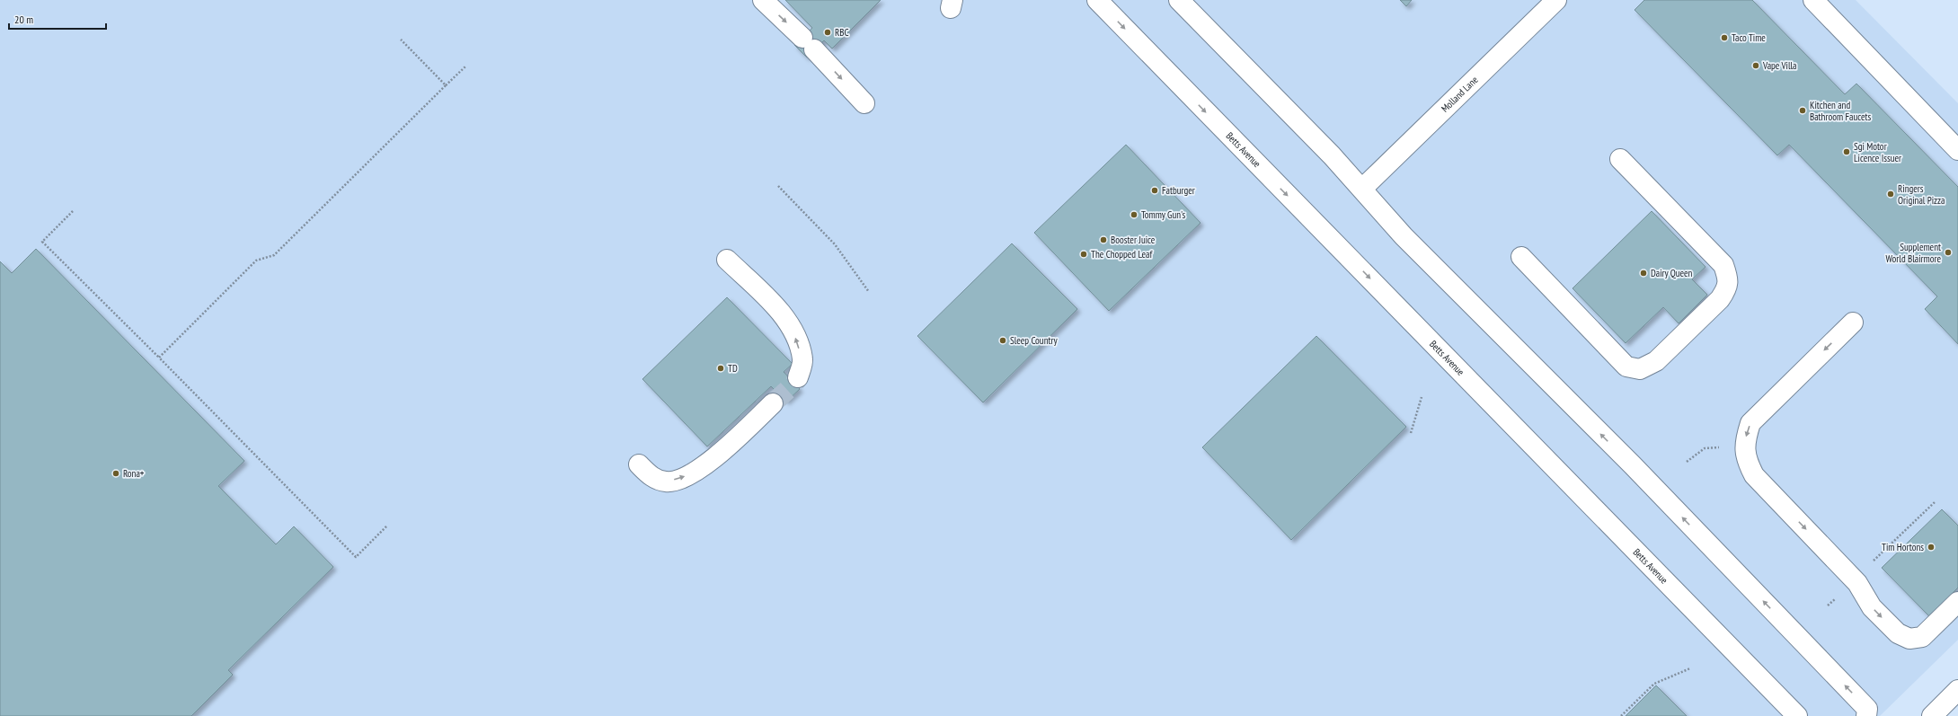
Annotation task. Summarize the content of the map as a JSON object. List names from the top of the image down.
{
  "streets": {
    "main road": ["Molland Lane", "Betts Avenue"]
  },
  "places": [
    "RBC",
    "Taco Time",
    "Vape Villa",
    "Kitchen and Bathroom Faucets",
    "Sgi Motor Licence Issuer",
    "Fatburger",
    "Ringers Original Pizza",
    "Tommy Gun's",
    "Booster Juice",
    "Supplement World Blairmore",
    "The Chopped Leaf",
    "Dairy Queen",
    "Sleep Country",
    "TD",
    "Rona+",
    "Tim Hortons"
  ],
  "scale_bar": "20 m"
}
